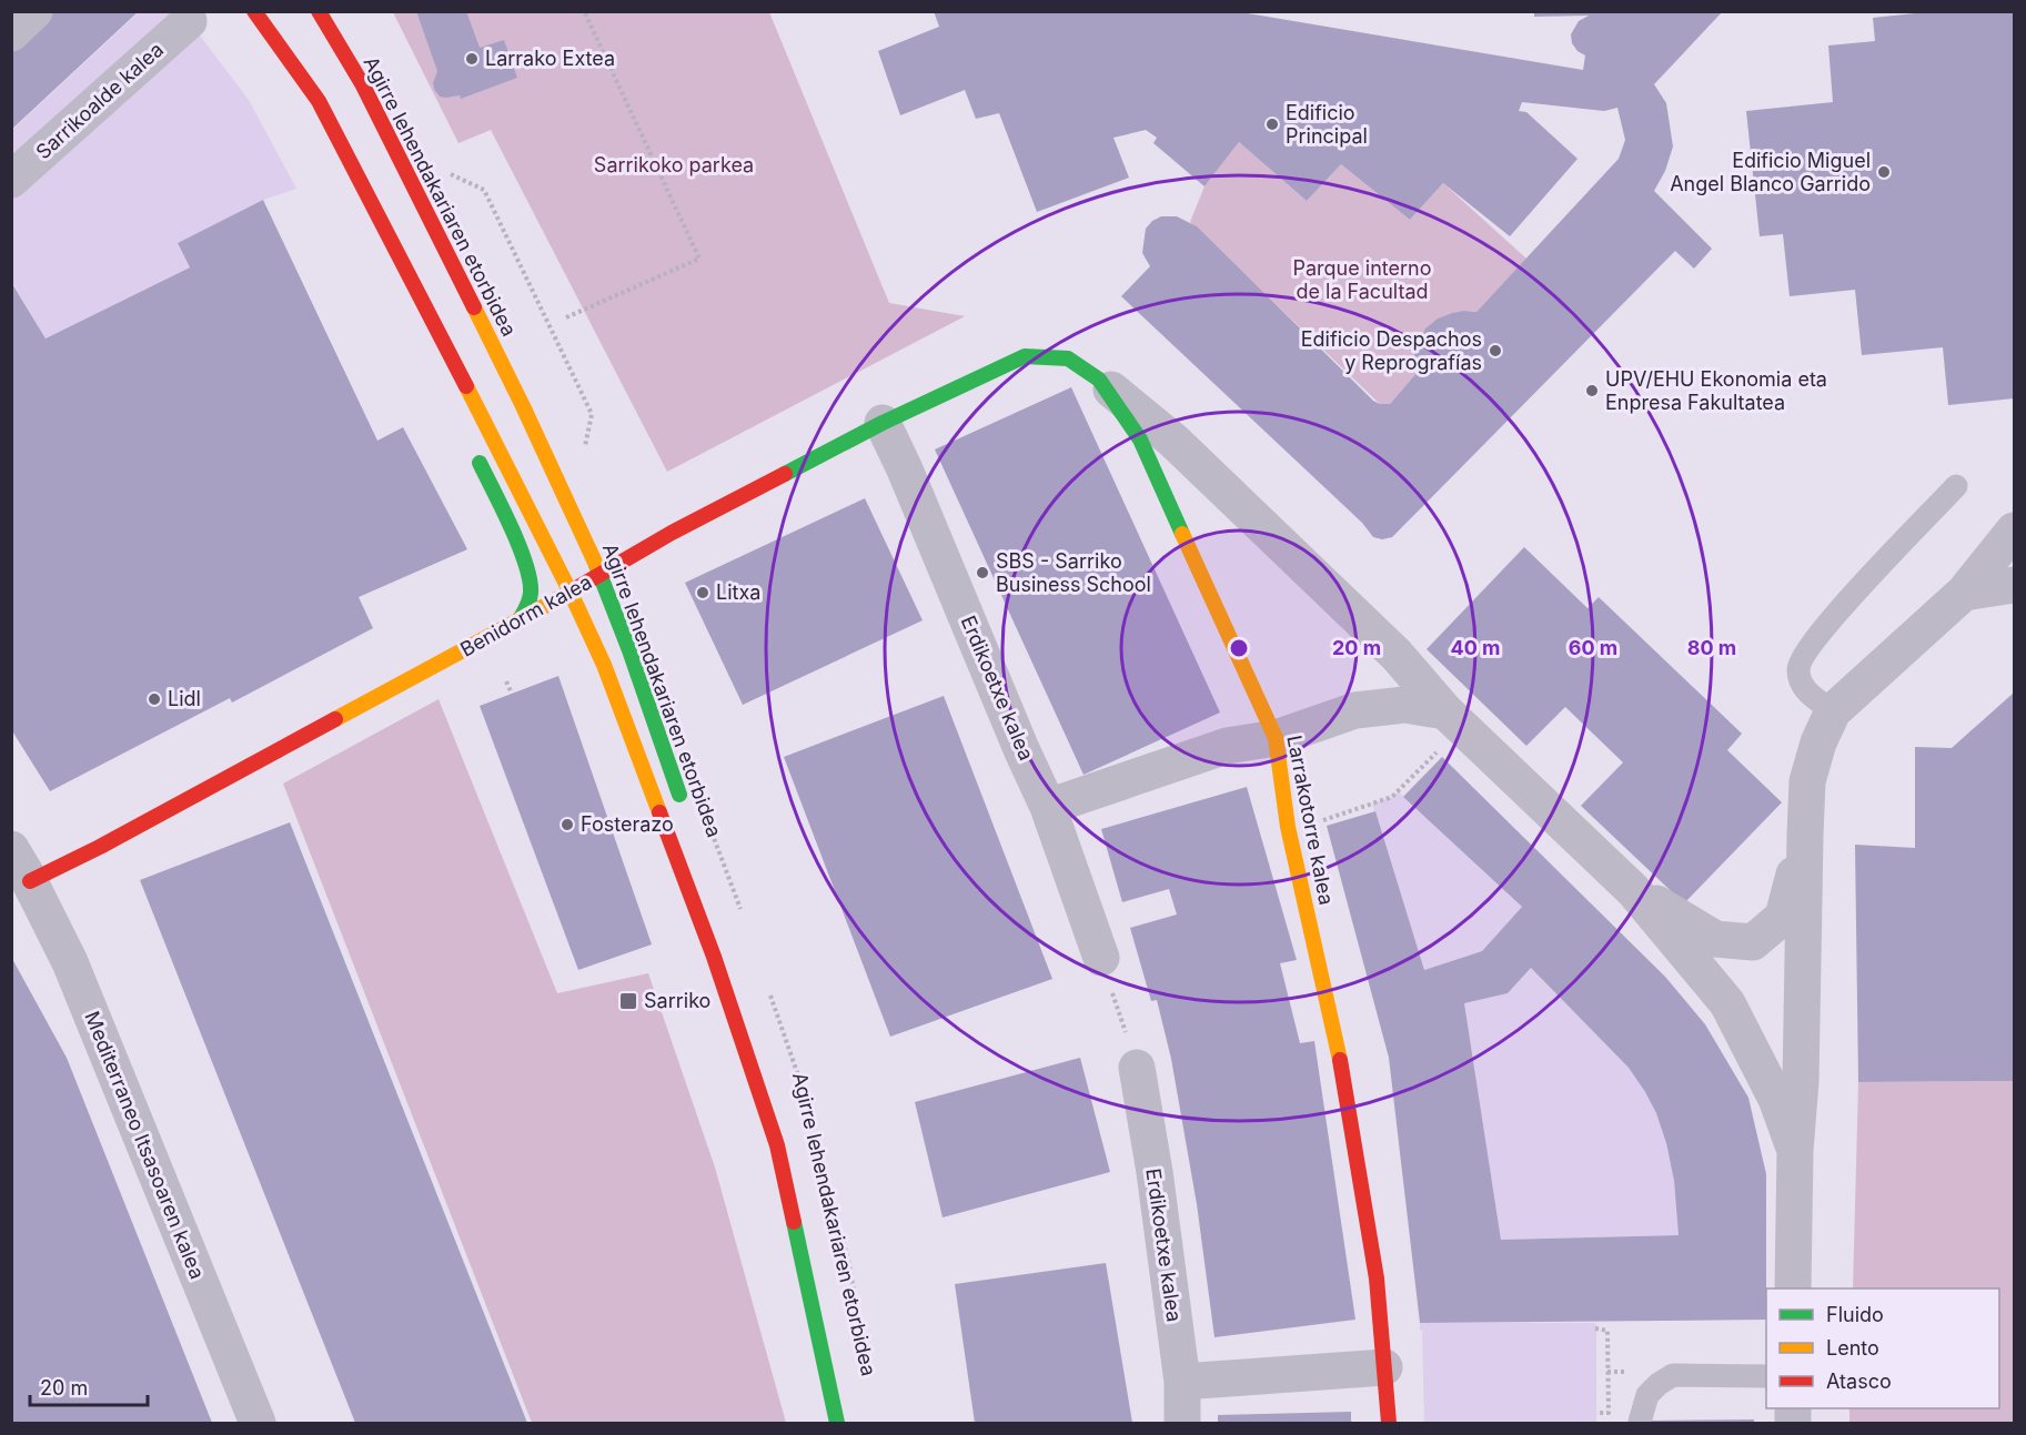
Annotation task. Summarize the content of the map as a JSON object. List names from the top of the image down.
{
  "streets": {
    "main road": ["Agirre lehendakariaren etorbidea", "Benidorm kalea", "Larrakotorre kalea"],
    "street": ["Sarrikoalde kalea", "Erdikoetxe kalea", "Mediterraneo Itsasoaren kalea"]
  },
  "crossings": [
    ["Agirre lehendakariaren etorbidea", "Benidorm kalea"],
    ["Benidorm kalea", "Erdikoetxe kalea"],
    ["Benidorm kalea", "Larrakotorre kalea"],
    ["Benidorm kalea", "Mediterraneo Itsasoaren kalea"]
  ],
  "parks": ["Sarrikoko parkea", "Parque interno de la Facultad"],
  "places": {
    "other": [
      "Larrako Extea",
      "Edificio Principal",
      "Edificio Miguel Angel Blanco Garrido",
      "Edificio Despachos y Reprografías",
      "UPV/EHU Ekonomia eta Enpresa Fakultatea",
      "SBS - Sarriko Business School",
      "Litxa",
      "Lidl",
      "Fosterazo"
    ],
    "transit": ["Sarriko"]
  },
  "legend": ["Fluido", "Lento", "Atasco"],
  "scale_bar": "20 m",
  "rings": [
    "20 m",
    "40 m",
    "60 m",
    "80 m"
  ]
}
